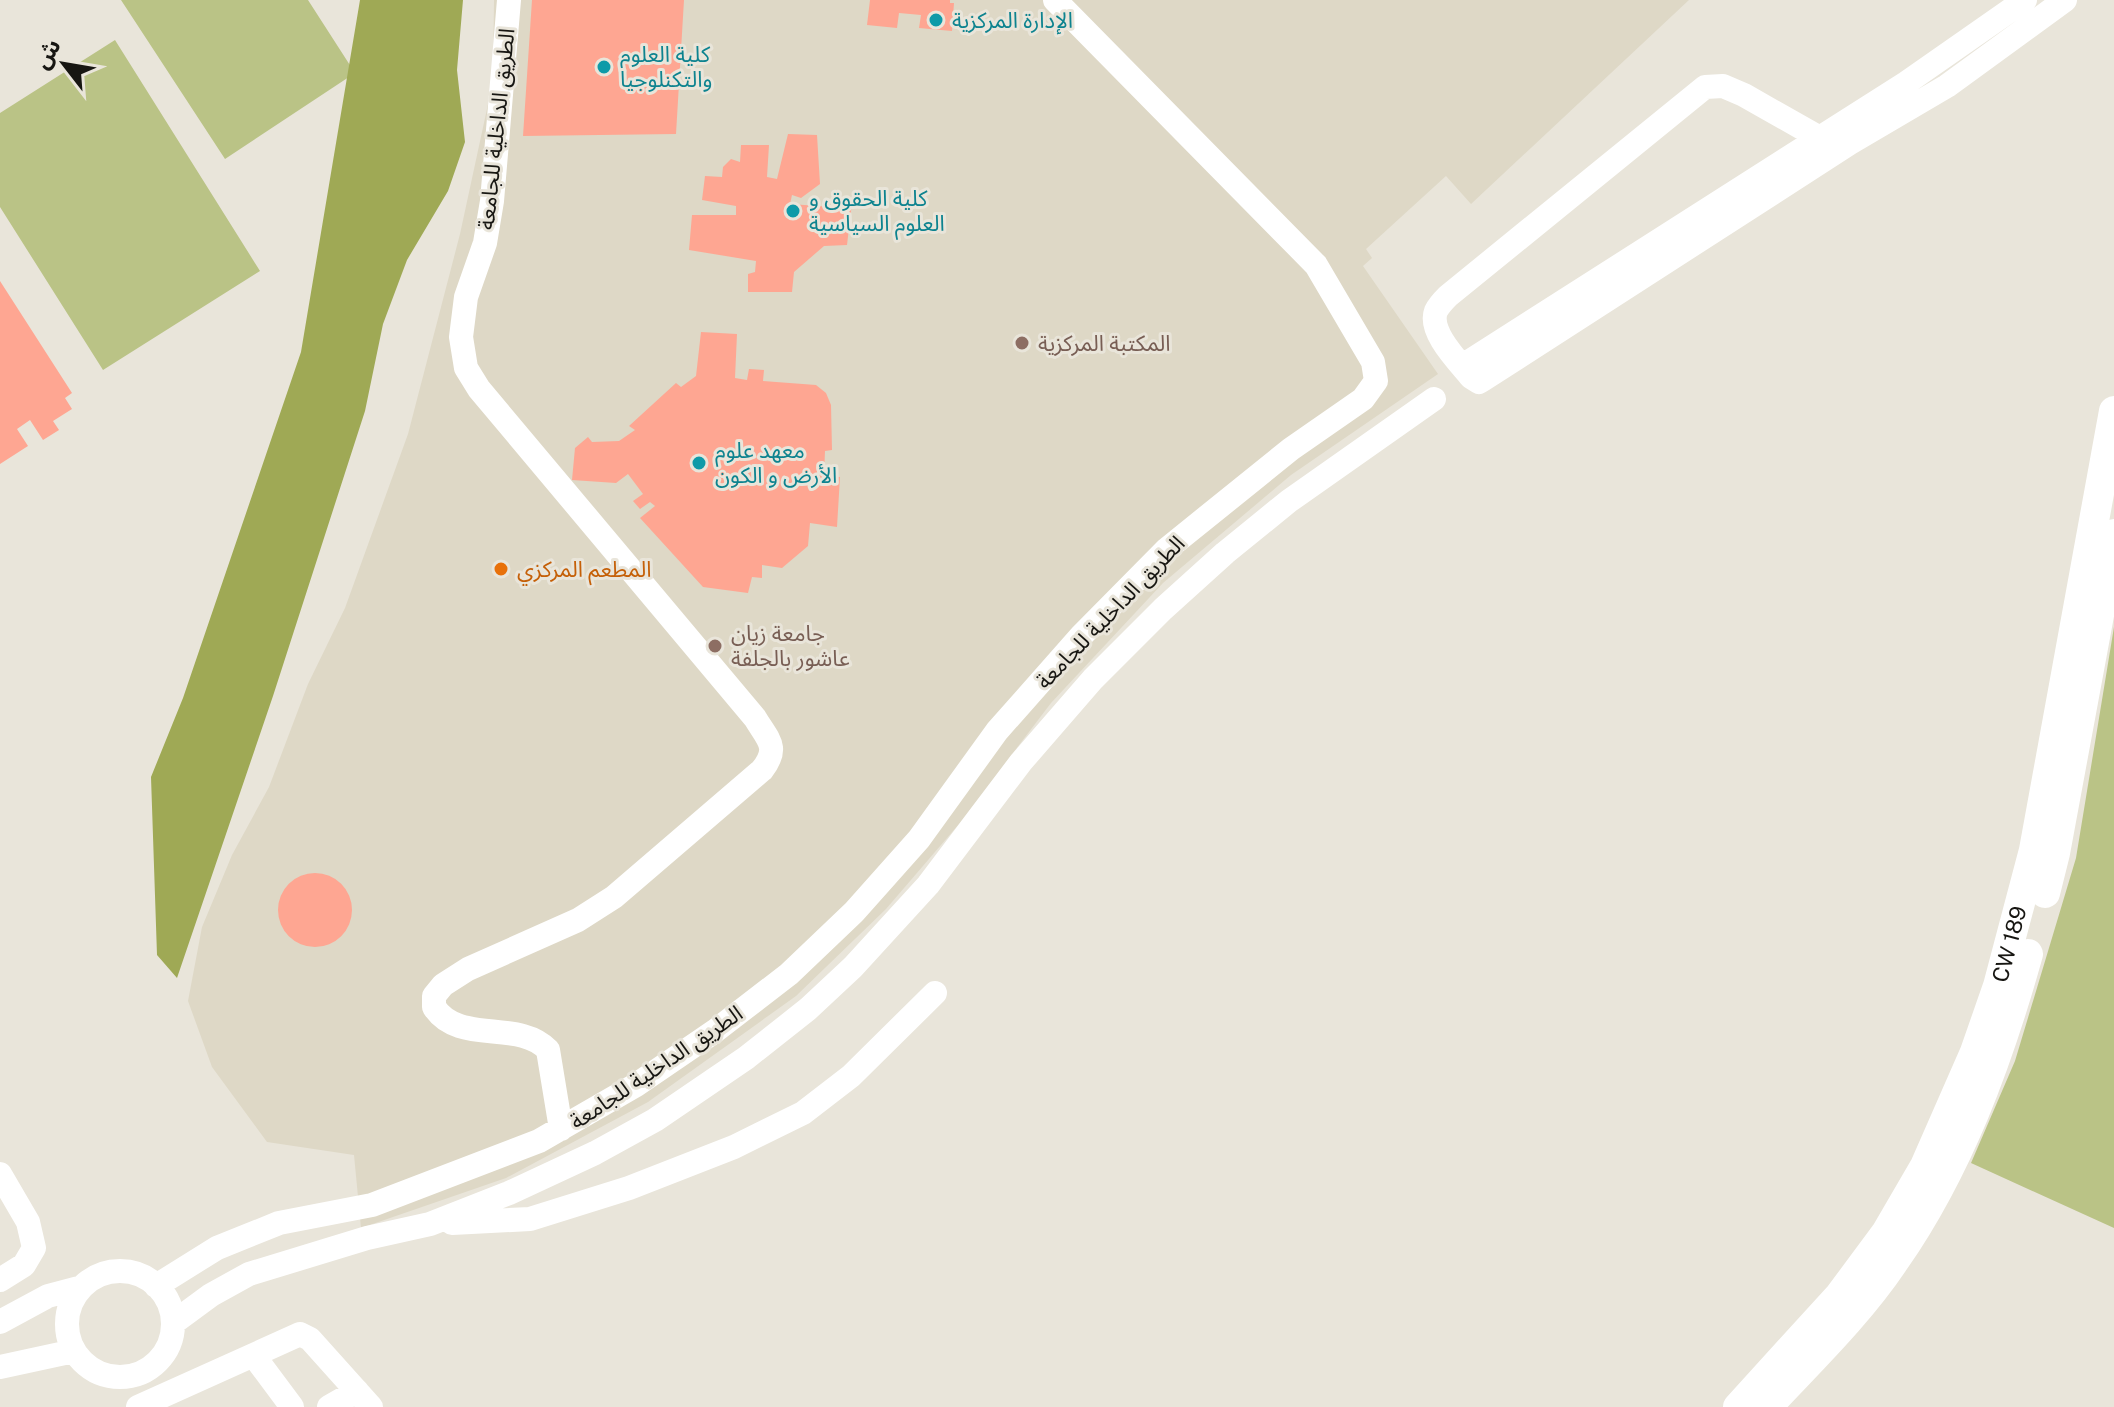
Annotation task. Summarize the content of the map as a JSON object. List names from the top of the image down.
{
  "streets": {
    "main road": ["CW 189"],
    "street": ["الطريق الداخلية للجامعة"]
  },
  "places": [
    "الإدارة المركزية",
    "كلية العلوم والتكنلوجيا",
    "كلية الحقوق و العلوم السياسية",
    "المكتبة المركزية",
    "معهد علوم الأرض و الكون",
    "المطعم المركزي",
    "جامعة زيان عاشور بالجلفة"
  ],
  "north": "top left"
}
